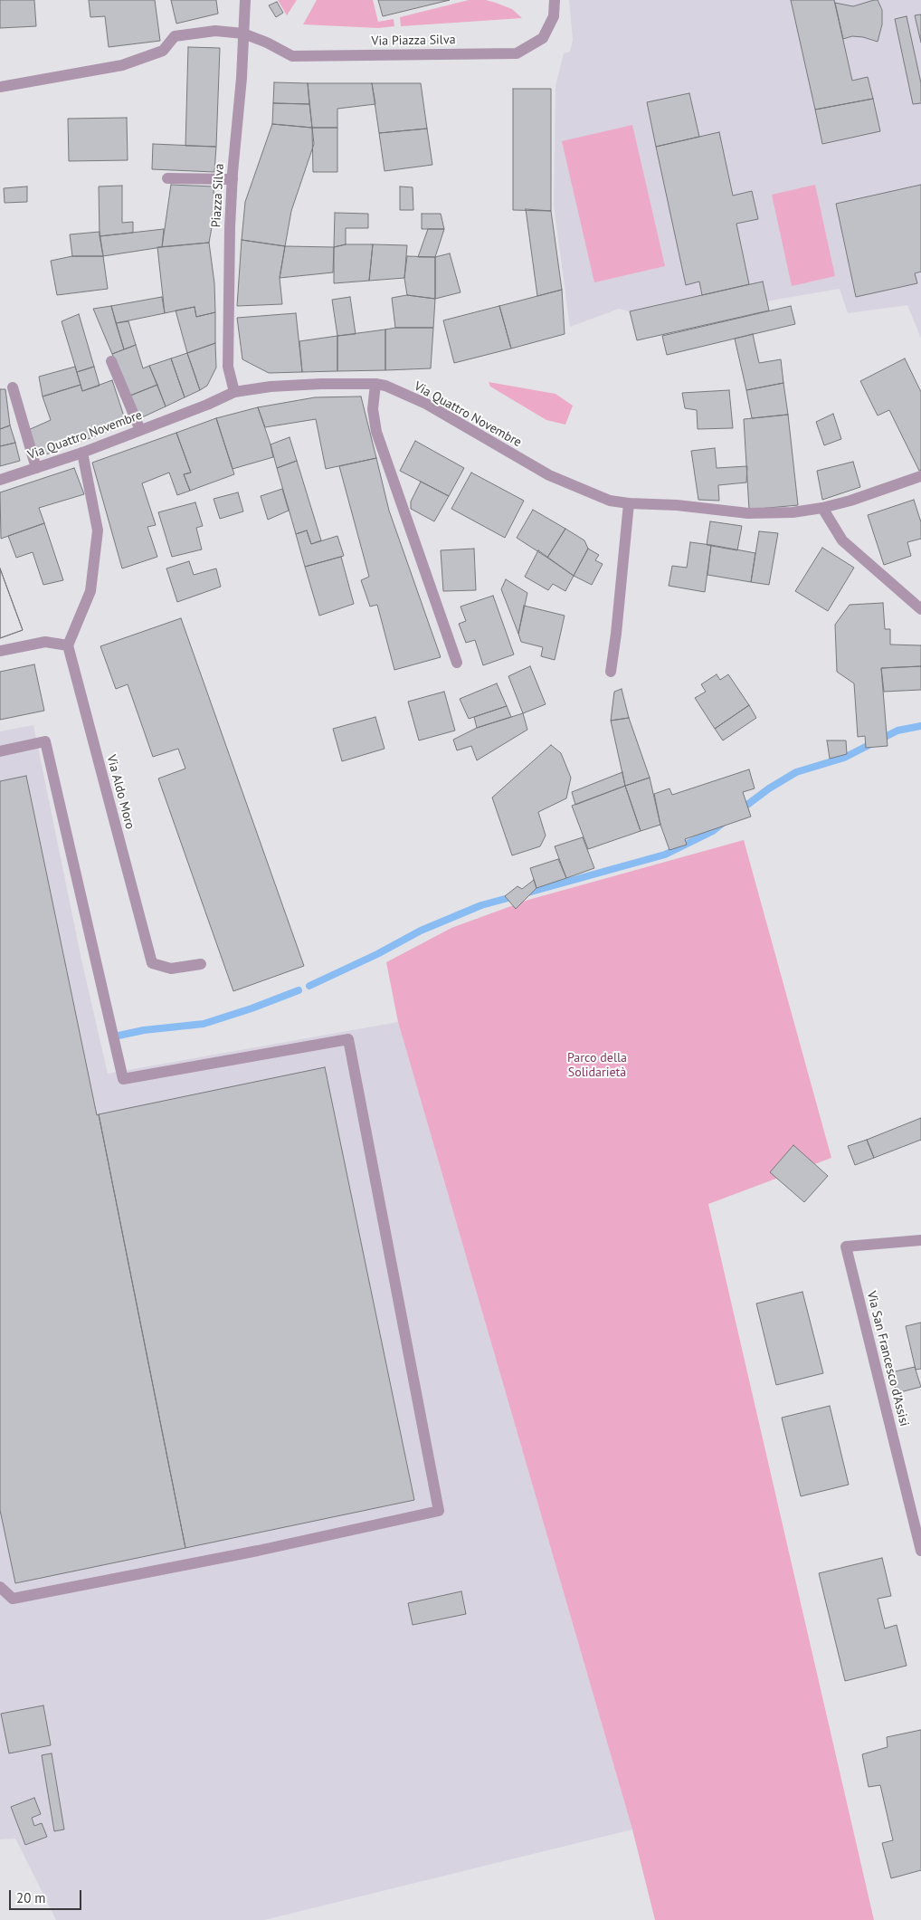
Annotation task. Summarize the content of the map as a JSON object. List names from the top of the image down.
{
  "streets": {
    "street": [
      "Via Piazza Silva",
      "Piazza Silva",
      "Via Quattro Novembre",
      "Via Aldo Moro",
      "Via San Francesco d'Assisi"
    ]
  },
  "crossings": [
    ["Via Piazza Silva", "Piazza Silva"],
    ["Piazza Silva", "Via Quattro Novembre"]
  ],
  "parks": ["Parco della Solidarietà"],
  "scale_bar": "20 m"
}
